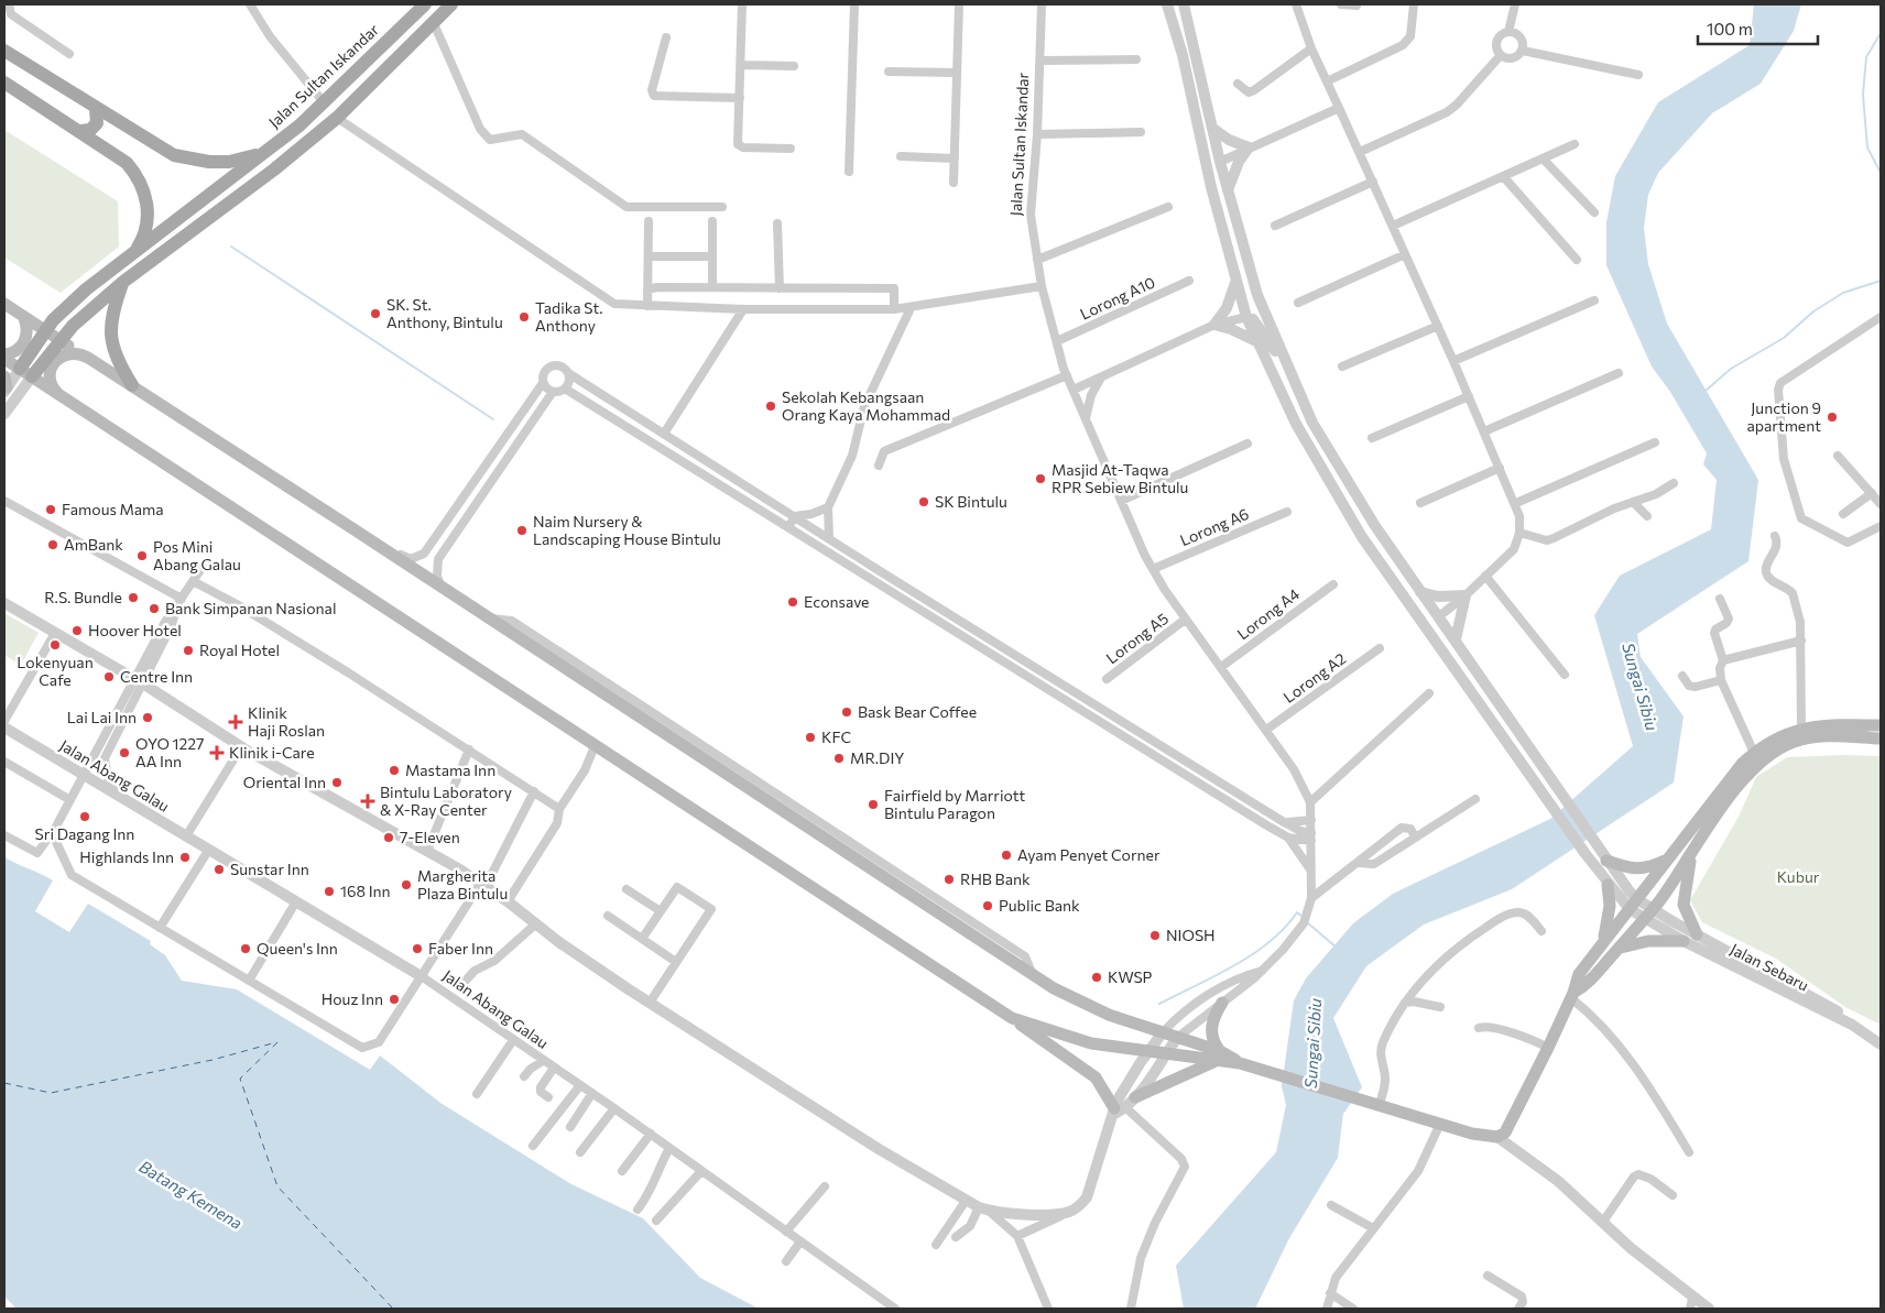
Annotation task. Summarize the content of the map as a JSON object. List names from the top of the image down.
{
  "streets": {
    "main road": ["Jalan Sultan Iskandar"],
    "street": [
      "Lorong A10",
      "Lorong A6",
      "Lorong A4",
      "Lorong A5",
      "Lorong A2",
      "Jalan Abang Galau",
      "Jalan Sebaru"
    ]
  },
  "crossings": [
    ["Jalan Sultan Iskandar", "Lorong A10"],
    ["Jalan Sultan Iskandar", "Lorong A6"],
    ["Jalan Sultan Iskandar", "Lorong A4"],
    ["Jalan Sultan Iskandar", "Lorong A5"],
    ["Jalan Sultan Iskandar", "Lorong A2"]
  ],
  "water": ["Sungai Sibiu", "Batang Kemena"],
  "parks": ["Kubur"],
  "places": {
    "other": [
      "SK. St. Anthony, Bintulu",
      "Tadika St. Anthony",
      "Sekolah Kebangsaan Orang Kaya Mohammad",
      "Junction 9 apartment",
      "Masjid At-Taqwa RPR Sebiew Bintulu",
      "SK Bintulu",
      "Famous Mama",
      "Naim Nursery & Landscaping House Bintulu",
      "AmBank",
      "Pos Mini Abang Galau",
      "R.S. Bundle",
      "Econsave",
      "Bank Simpanan Nasional",
      "Hoover Hotel",
      "Lokenyuan Cafe",
      "Royal Hotel",
      "Centre Inn",
      "Bask Bear Coffee",
      "Lai Lai Inn",
      "KFC",
      "OYO 1227 AA Inn",
      "MR.DIY",
      "Mastama Inn",
      "Oriental Inn",
      "Fairfield by Marriott Bintulu Paragon",
      "Sri Dagang Inn",
      "7-Eleven",
      "Ayam Penyet Corner",
      "Highlands Inn",
      "Sunstar Inn",
      "RHB Bank",
      "Margherita Plaza Bintulu",
      "168 Inn",
      "Public Bank",
      "NIOSH",
      "Queen's Inn",
      "Faber Inn",
      "KWSP",
      "Houz Inn"
    ],
    "health": ["Klinik Haji Roslan", "Klinik i-Care", "Bintulu Laboratory & X-Ray Center"]
  },
  "scale_bar": "100 m"
}
